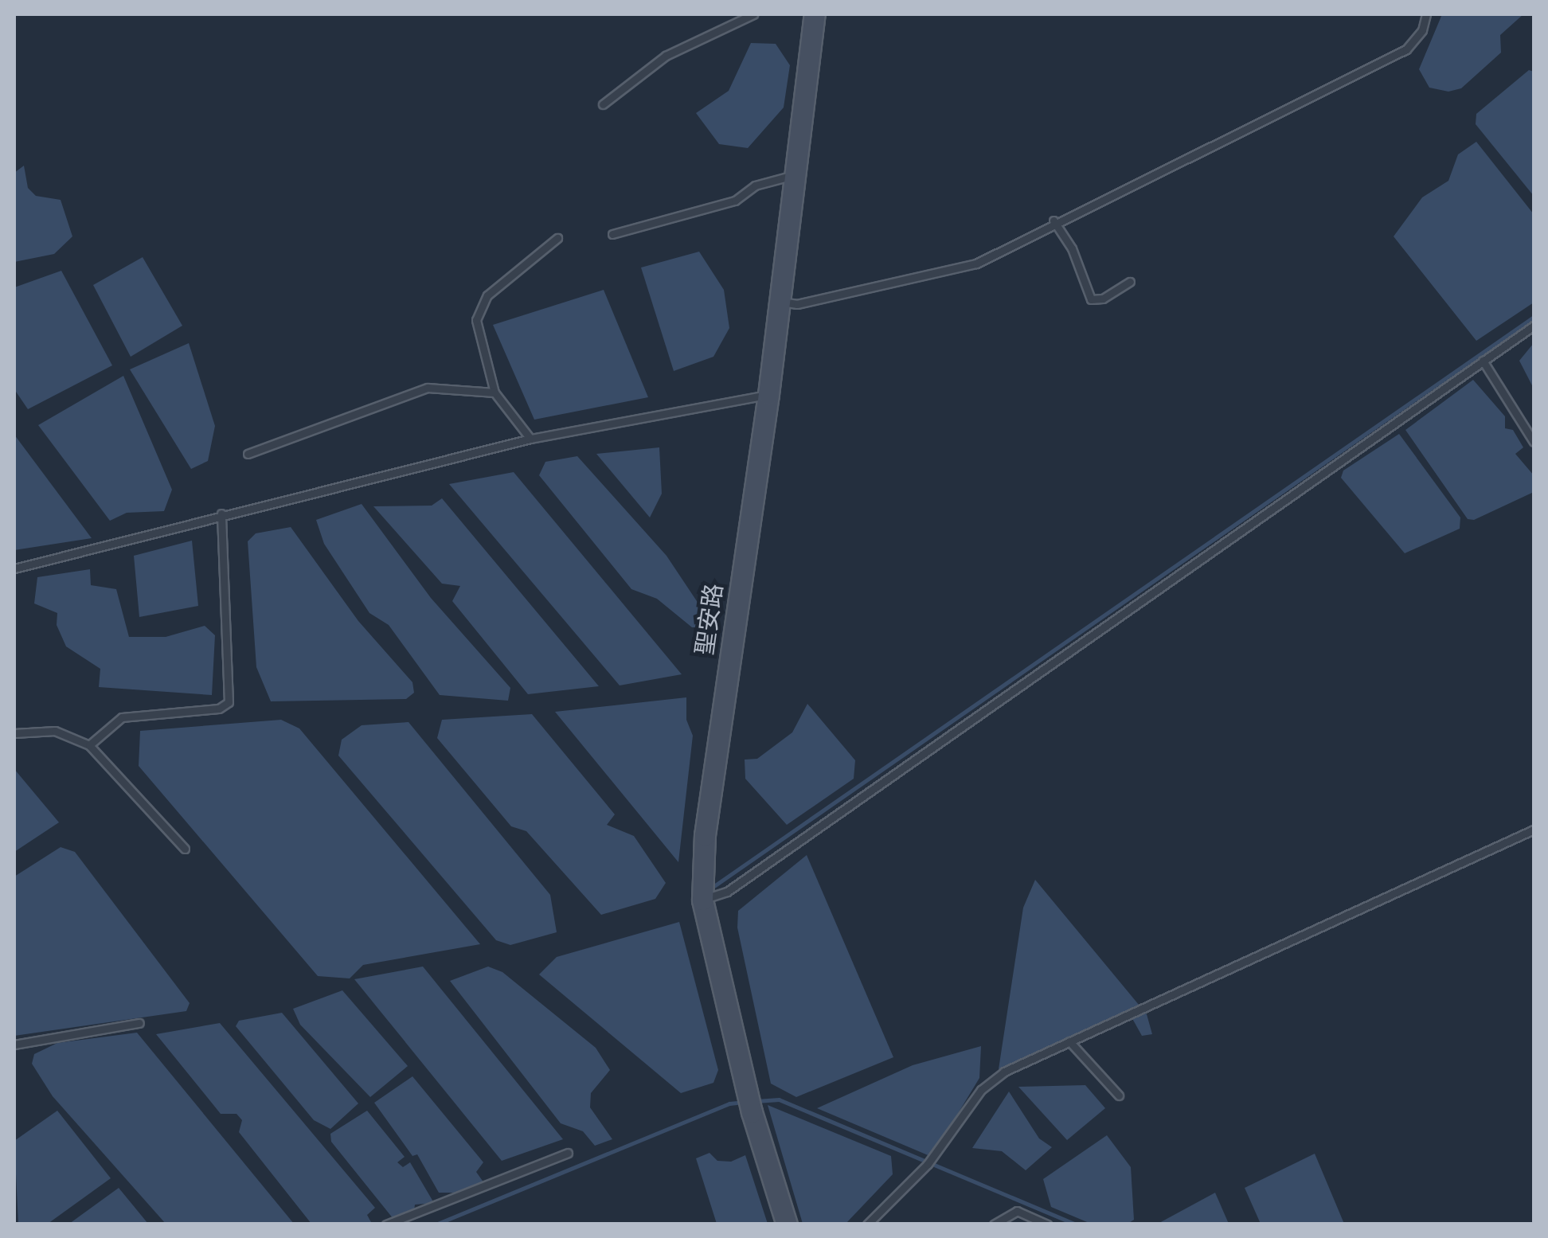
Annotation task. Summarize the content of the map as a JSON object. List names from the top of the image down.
{
  "streets": {
    "street": ["聖安路"]
  }
}
